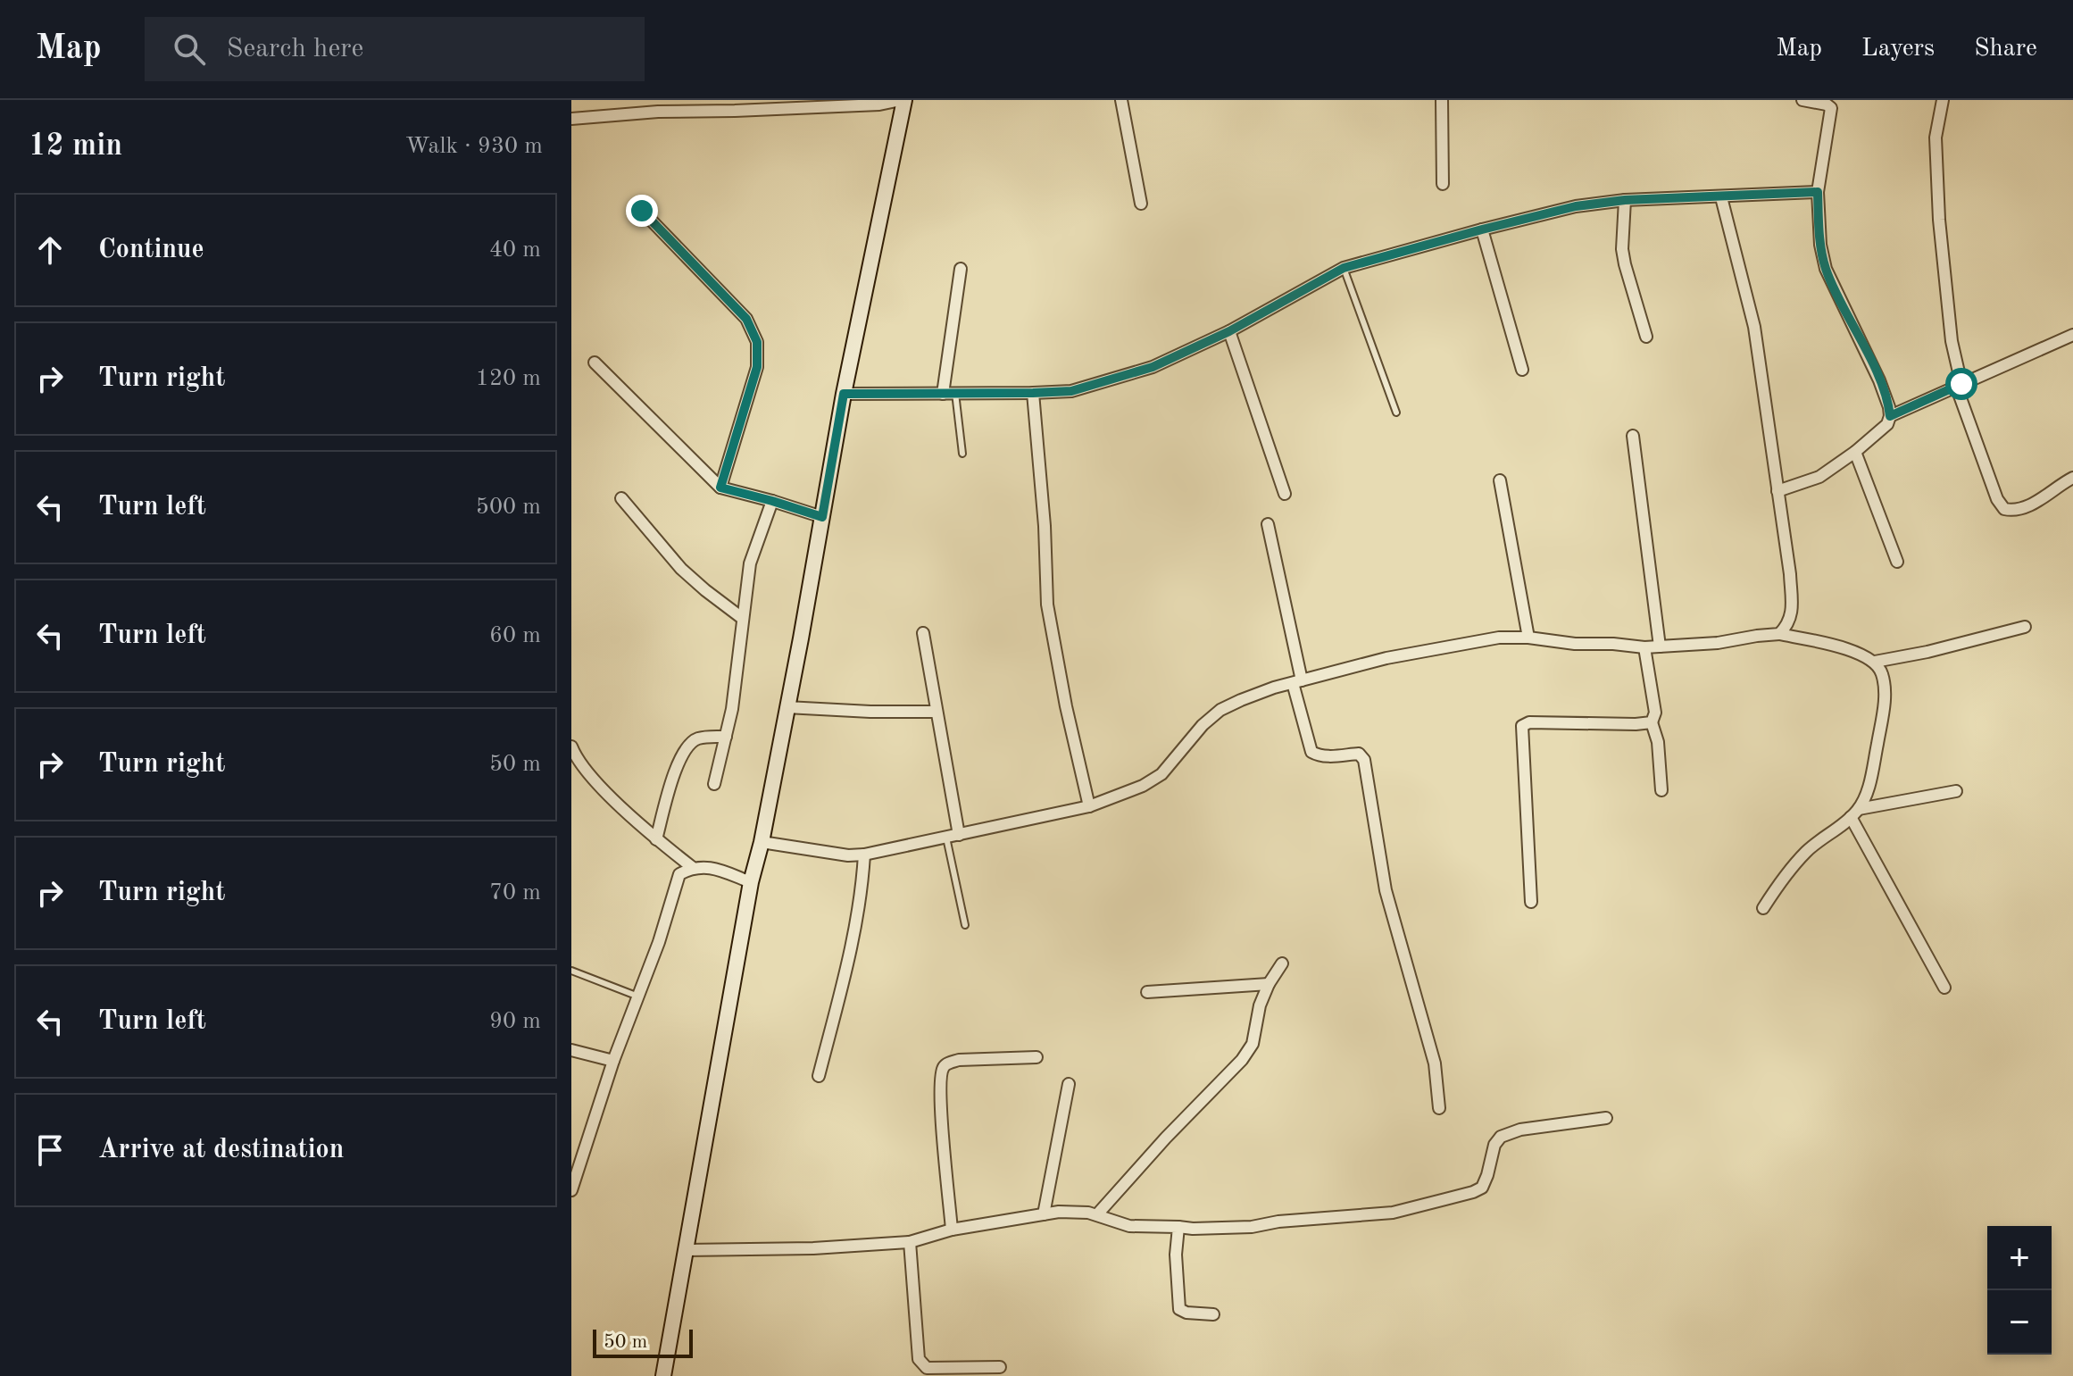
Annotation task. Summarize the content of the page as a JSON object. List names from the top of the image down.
{
  "scale_bar": "50 m",
  "page": {
    "header": "Map",
    "search": "Search here",
    "nav": ["Map", "Layers", "Share"],
    "heading": ["12 min", "Walk · 930 m"],
    "list": [
      ["Continue", "40 m"],
      ["Turn right", "120 m"],
      ["Turn left", "500 m"],
      ["Turn left", "60 m"],
      ["Turn right", "50 m"],
      ["Turn right", "70 m"],
      ["Turn left", "90 m"],
      "Arrive at destination"
    ],
    "map_buttons": ["+", "−"],
    "scale": "50 m"
  }
}
